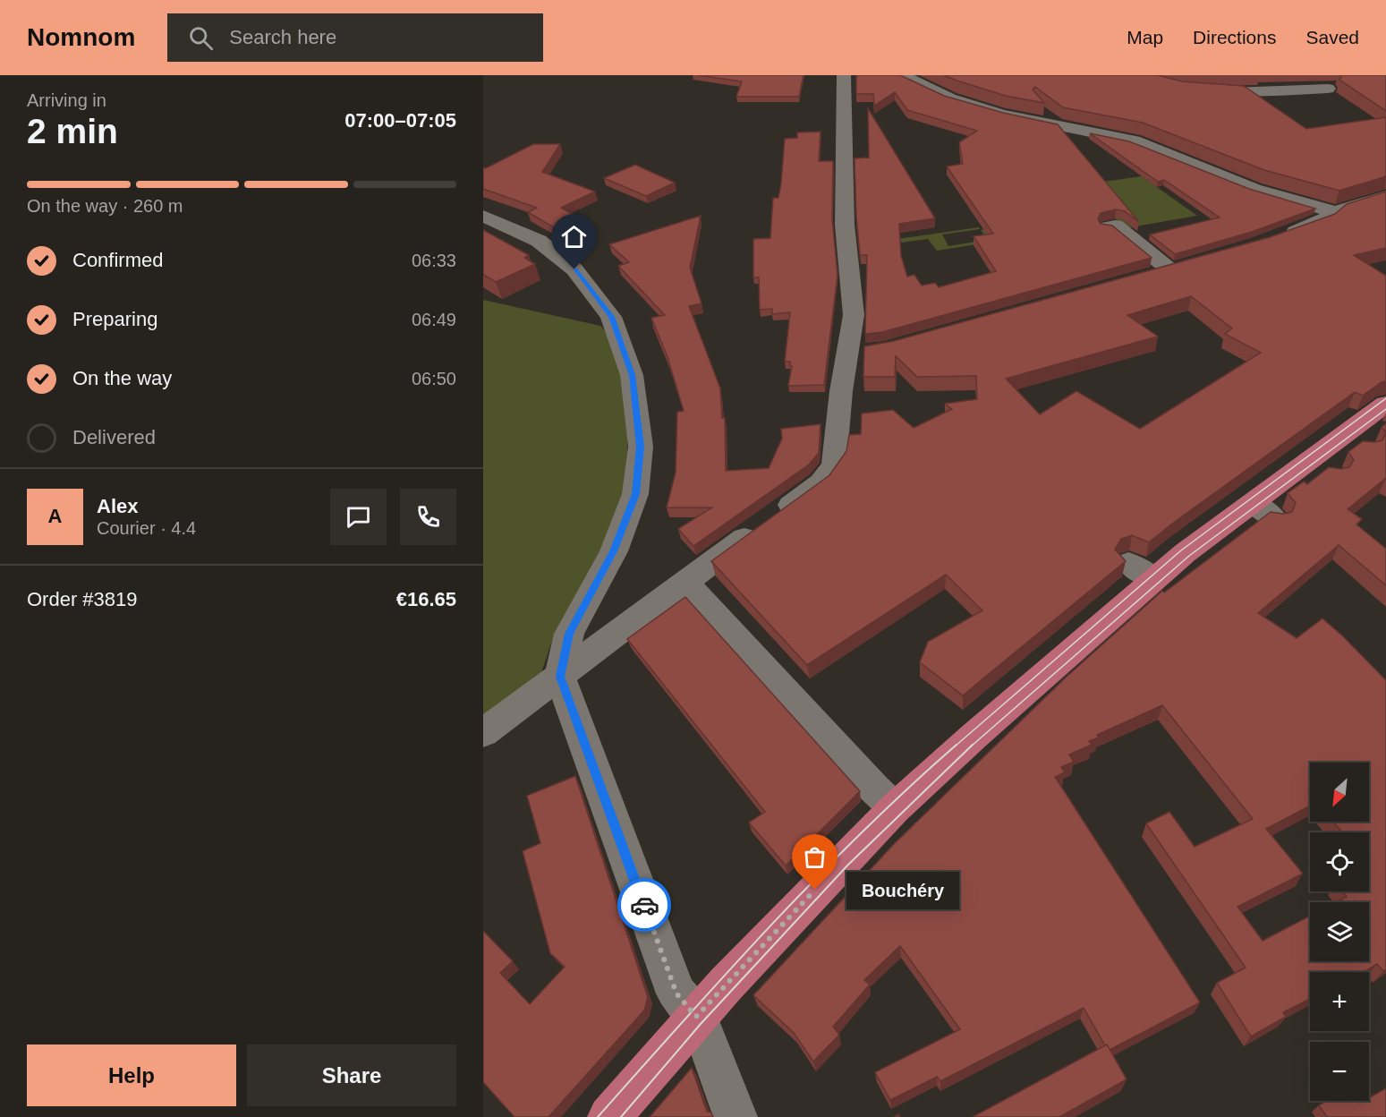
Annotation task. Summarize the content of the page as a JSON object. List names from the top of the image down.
{
  "places": ["Bouchéry"],
  "north": "bottom left",
  "page": {
    "header": "Nomnom",
    "search": "Search here",
    "nav": ["Map", "Directions", "Saved"],
    "heading": ["2 min", "Arriving in", "07:00–07:05"],
    "panel": [
      "Alex",
      "Courier · 4.4",
      "Order #3819",
      "€16.65"
    ],
    "bar": "On the way · 260 m",
    "list": [
      ["Confirmed", "06:33"],
      ["Preparing", "06:49"],
      ["On the way", "06:50"],
      "Delivered"
    ],
    "round": "A",
    "map_buttons": ["+", "−"],
    "bubble": "Bouchéry",
    "buttons": ["Help", "Share"]
  }
}
